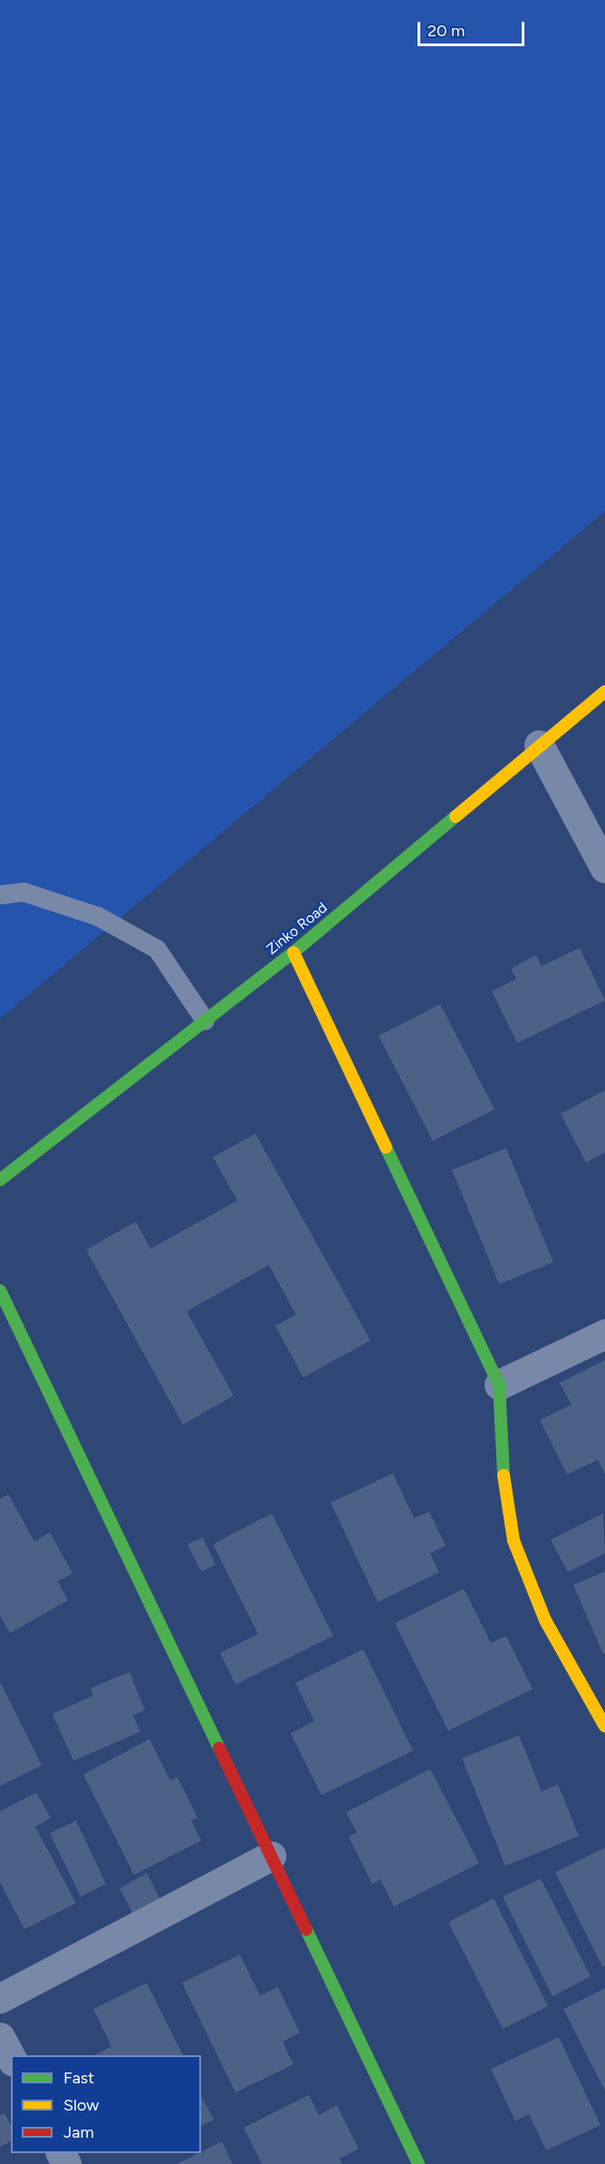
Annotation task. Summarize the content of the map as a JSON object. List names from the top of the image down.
{
  "streets": {
    "street": ["Zinko Road"]
  },
  "legend": ["Fast", "Slow", "Jam"],
  "scale_bar": "20 m"
}
